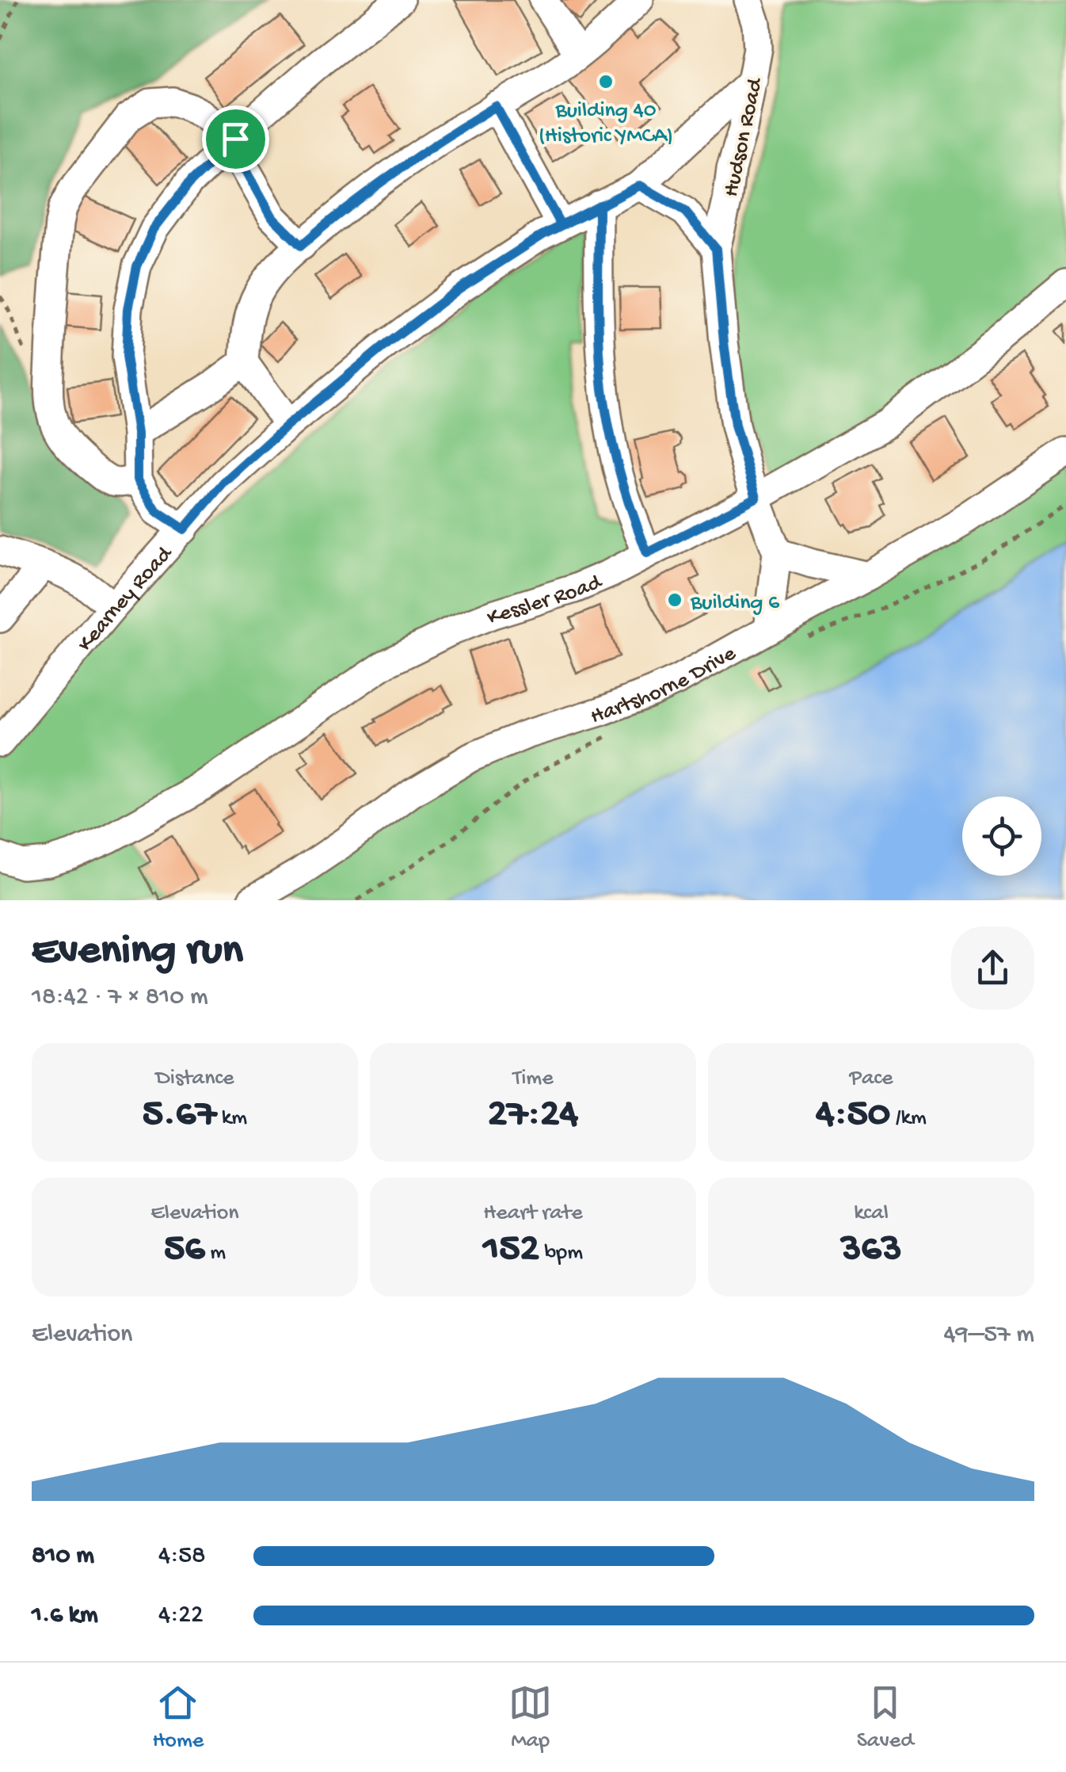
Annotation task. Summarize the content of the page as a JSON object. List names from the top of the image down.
{
  "streets": {
    "street": [
      "Hudson Road",
      "Kearney Road",
      "Kessler Road",
      "Hartshorne Drive"
    ]
  },
  "crossings": [
    ["Hudson Road", "Kearney Road"],
    ["Hudson Road", "Kessler Road"],
    ["Hudson Road", "Hartshorne Drive"]
  ],
  "places": ["Building 40 (Historic YMCA)", "Building 6"],
  "page": {
    "heading": ["Evening run", "18:42 · 7 × 810 m"],
    "stats": [
      ["Distance", "5.67 km"],
      ["Time", "27:24"],
      ["Pace", "4:50 /km"],
      ["Elevation", "56 m"],
      ["Heart rate", "152 bpm"],
      ["kcal", "363"]
    ],
    "chart": ["Elevation", "49–57 m"],
    "list": [
      {
        "name": "810 m",
        "note": "4:58"
      },
      {
        "name": "1.6 km",
        "note": "4:22"
      }
    ],
    "tabs": ["Home", "Map", "Saved"]
  }
}
